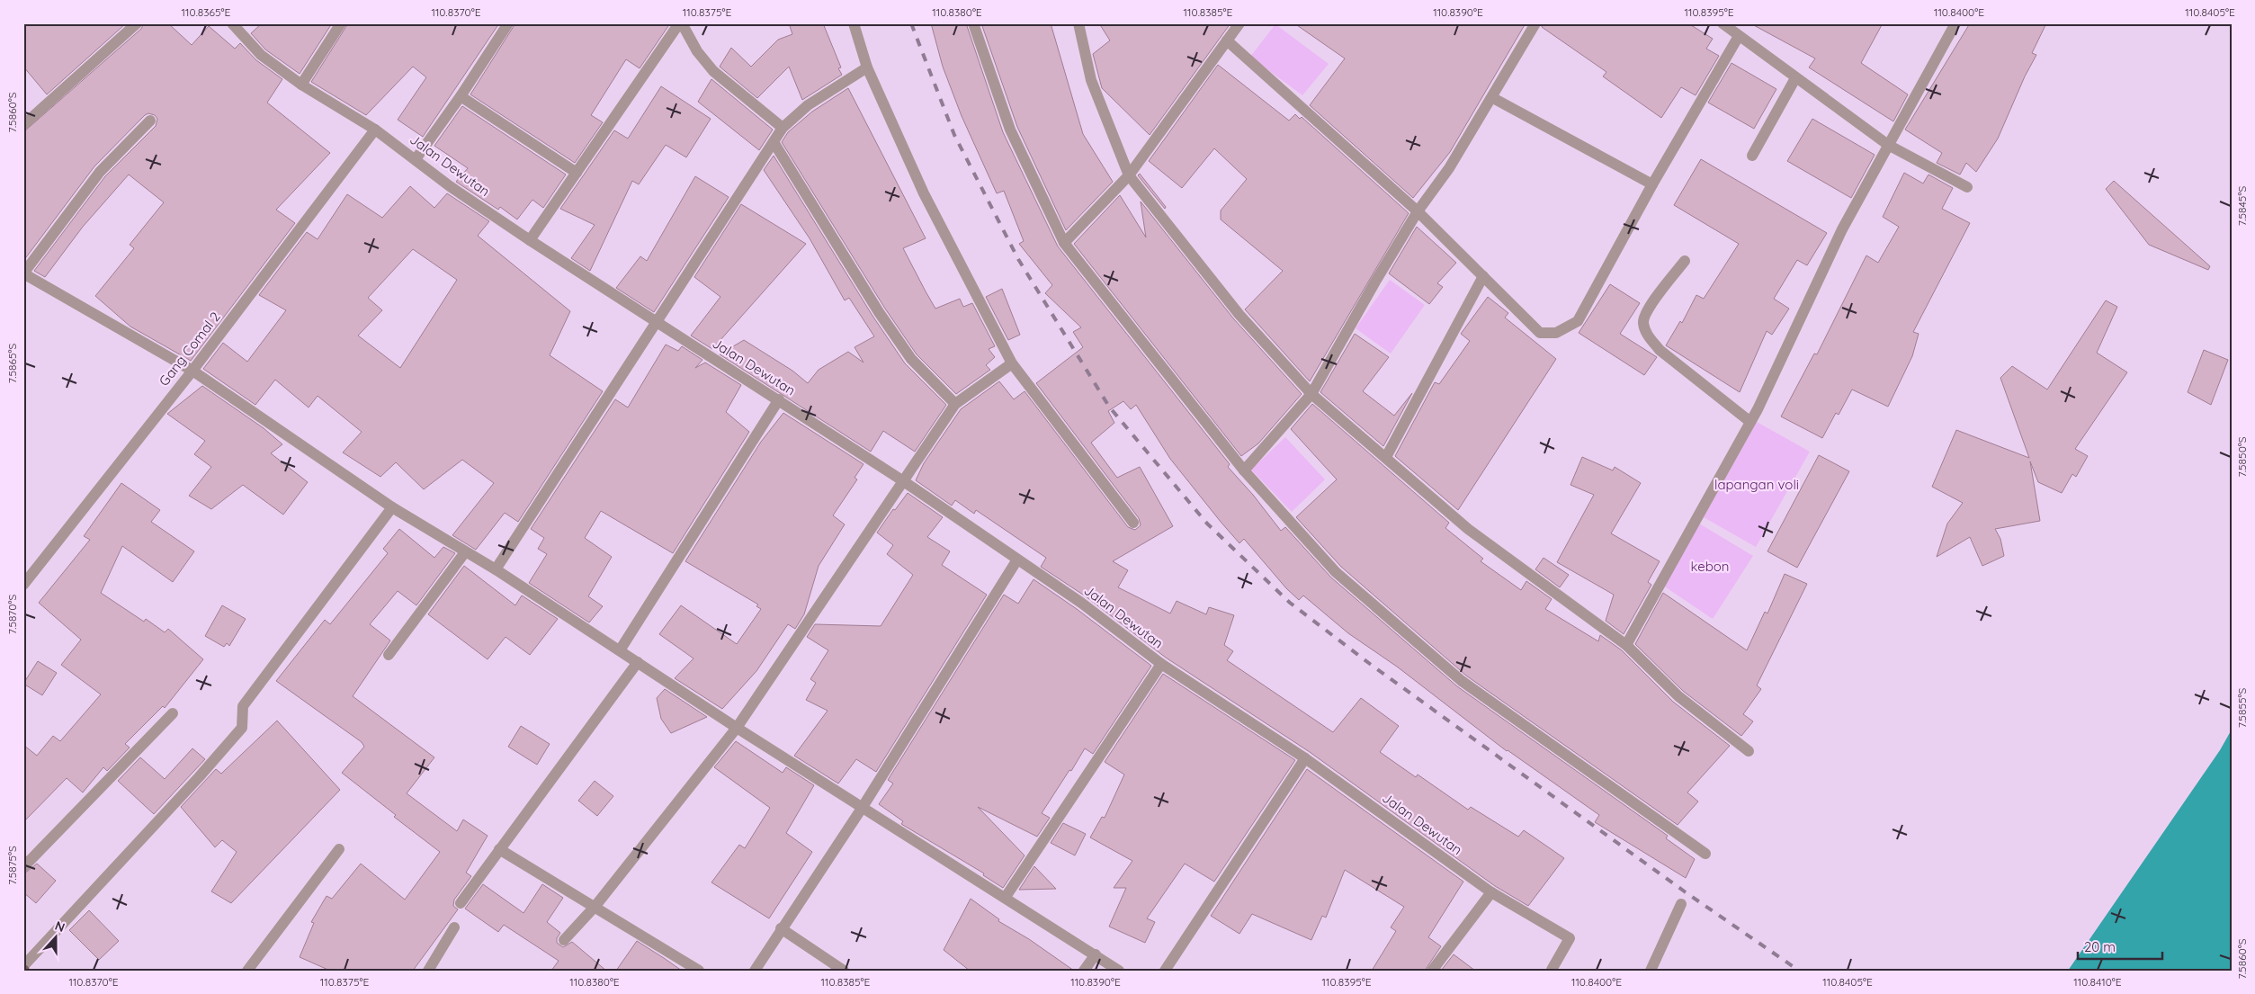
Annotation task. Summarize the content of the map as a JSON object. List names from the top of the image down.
{
  "streets": {
    "street": ["Jalan Dewutan", "Gang Comal 2"]
  },
  "crossings": [
    ["Jalan Dewutan", "Gang Comal 2"]
  ],
  "parks": ["lapangan voli", "kebon"],
  "scale_bar": "20 m",
  "north": "top",
  "coordinates": [
    "110.8365°E",
    "110.8370°E",
    "110.8375°E",
    "110.8380°E",
    "110.8385°E",
    "110.8390°E",
    "110.8395°E",
    "110.8400°E",
    "110.8405°E",
    "7.5860°S",
    "7.5845°S",
    "7.5865°S",
    "7.5850°S",
    "7.5870°S",
    "7.5855°S",
    "7.5875°S",
    "110.8410°E"
  ]
}
